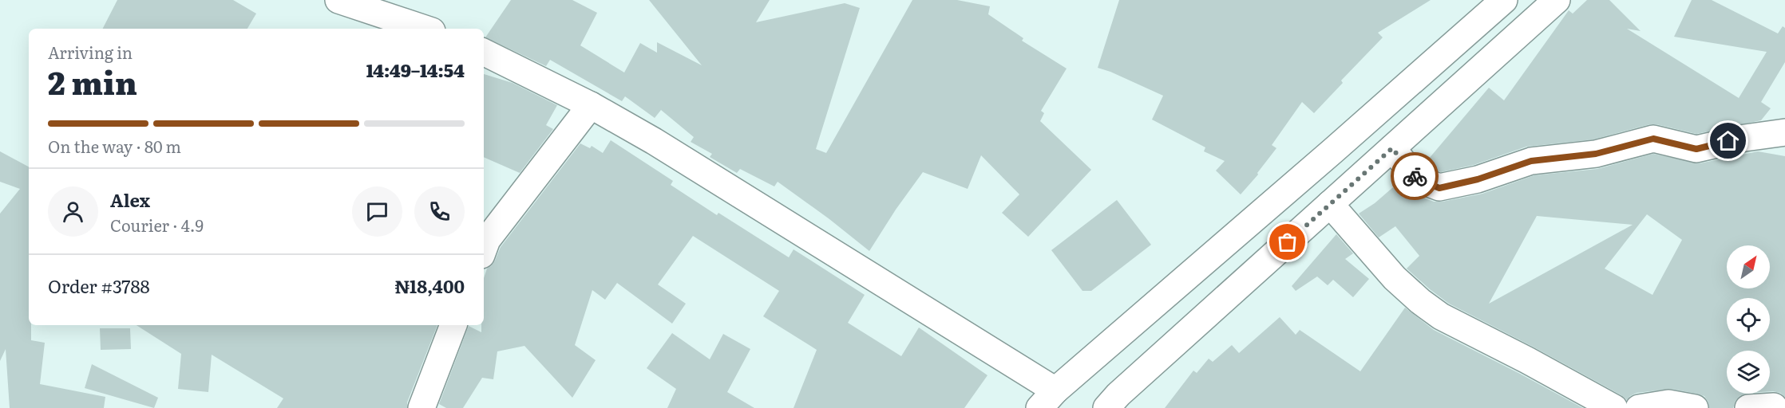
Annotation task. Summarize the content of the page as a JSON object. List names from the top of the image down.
{
  "north": "top right",
  "page": {
    "heading": ["2 min", "Arriving in", "14:49–14:54"],
    "panel": [
      "Alex",
      "Courier · 4.9",
      "Order #3788",
      "₦18,400"
    ],
    "bar": "On the way · 80 m"
  }
}
